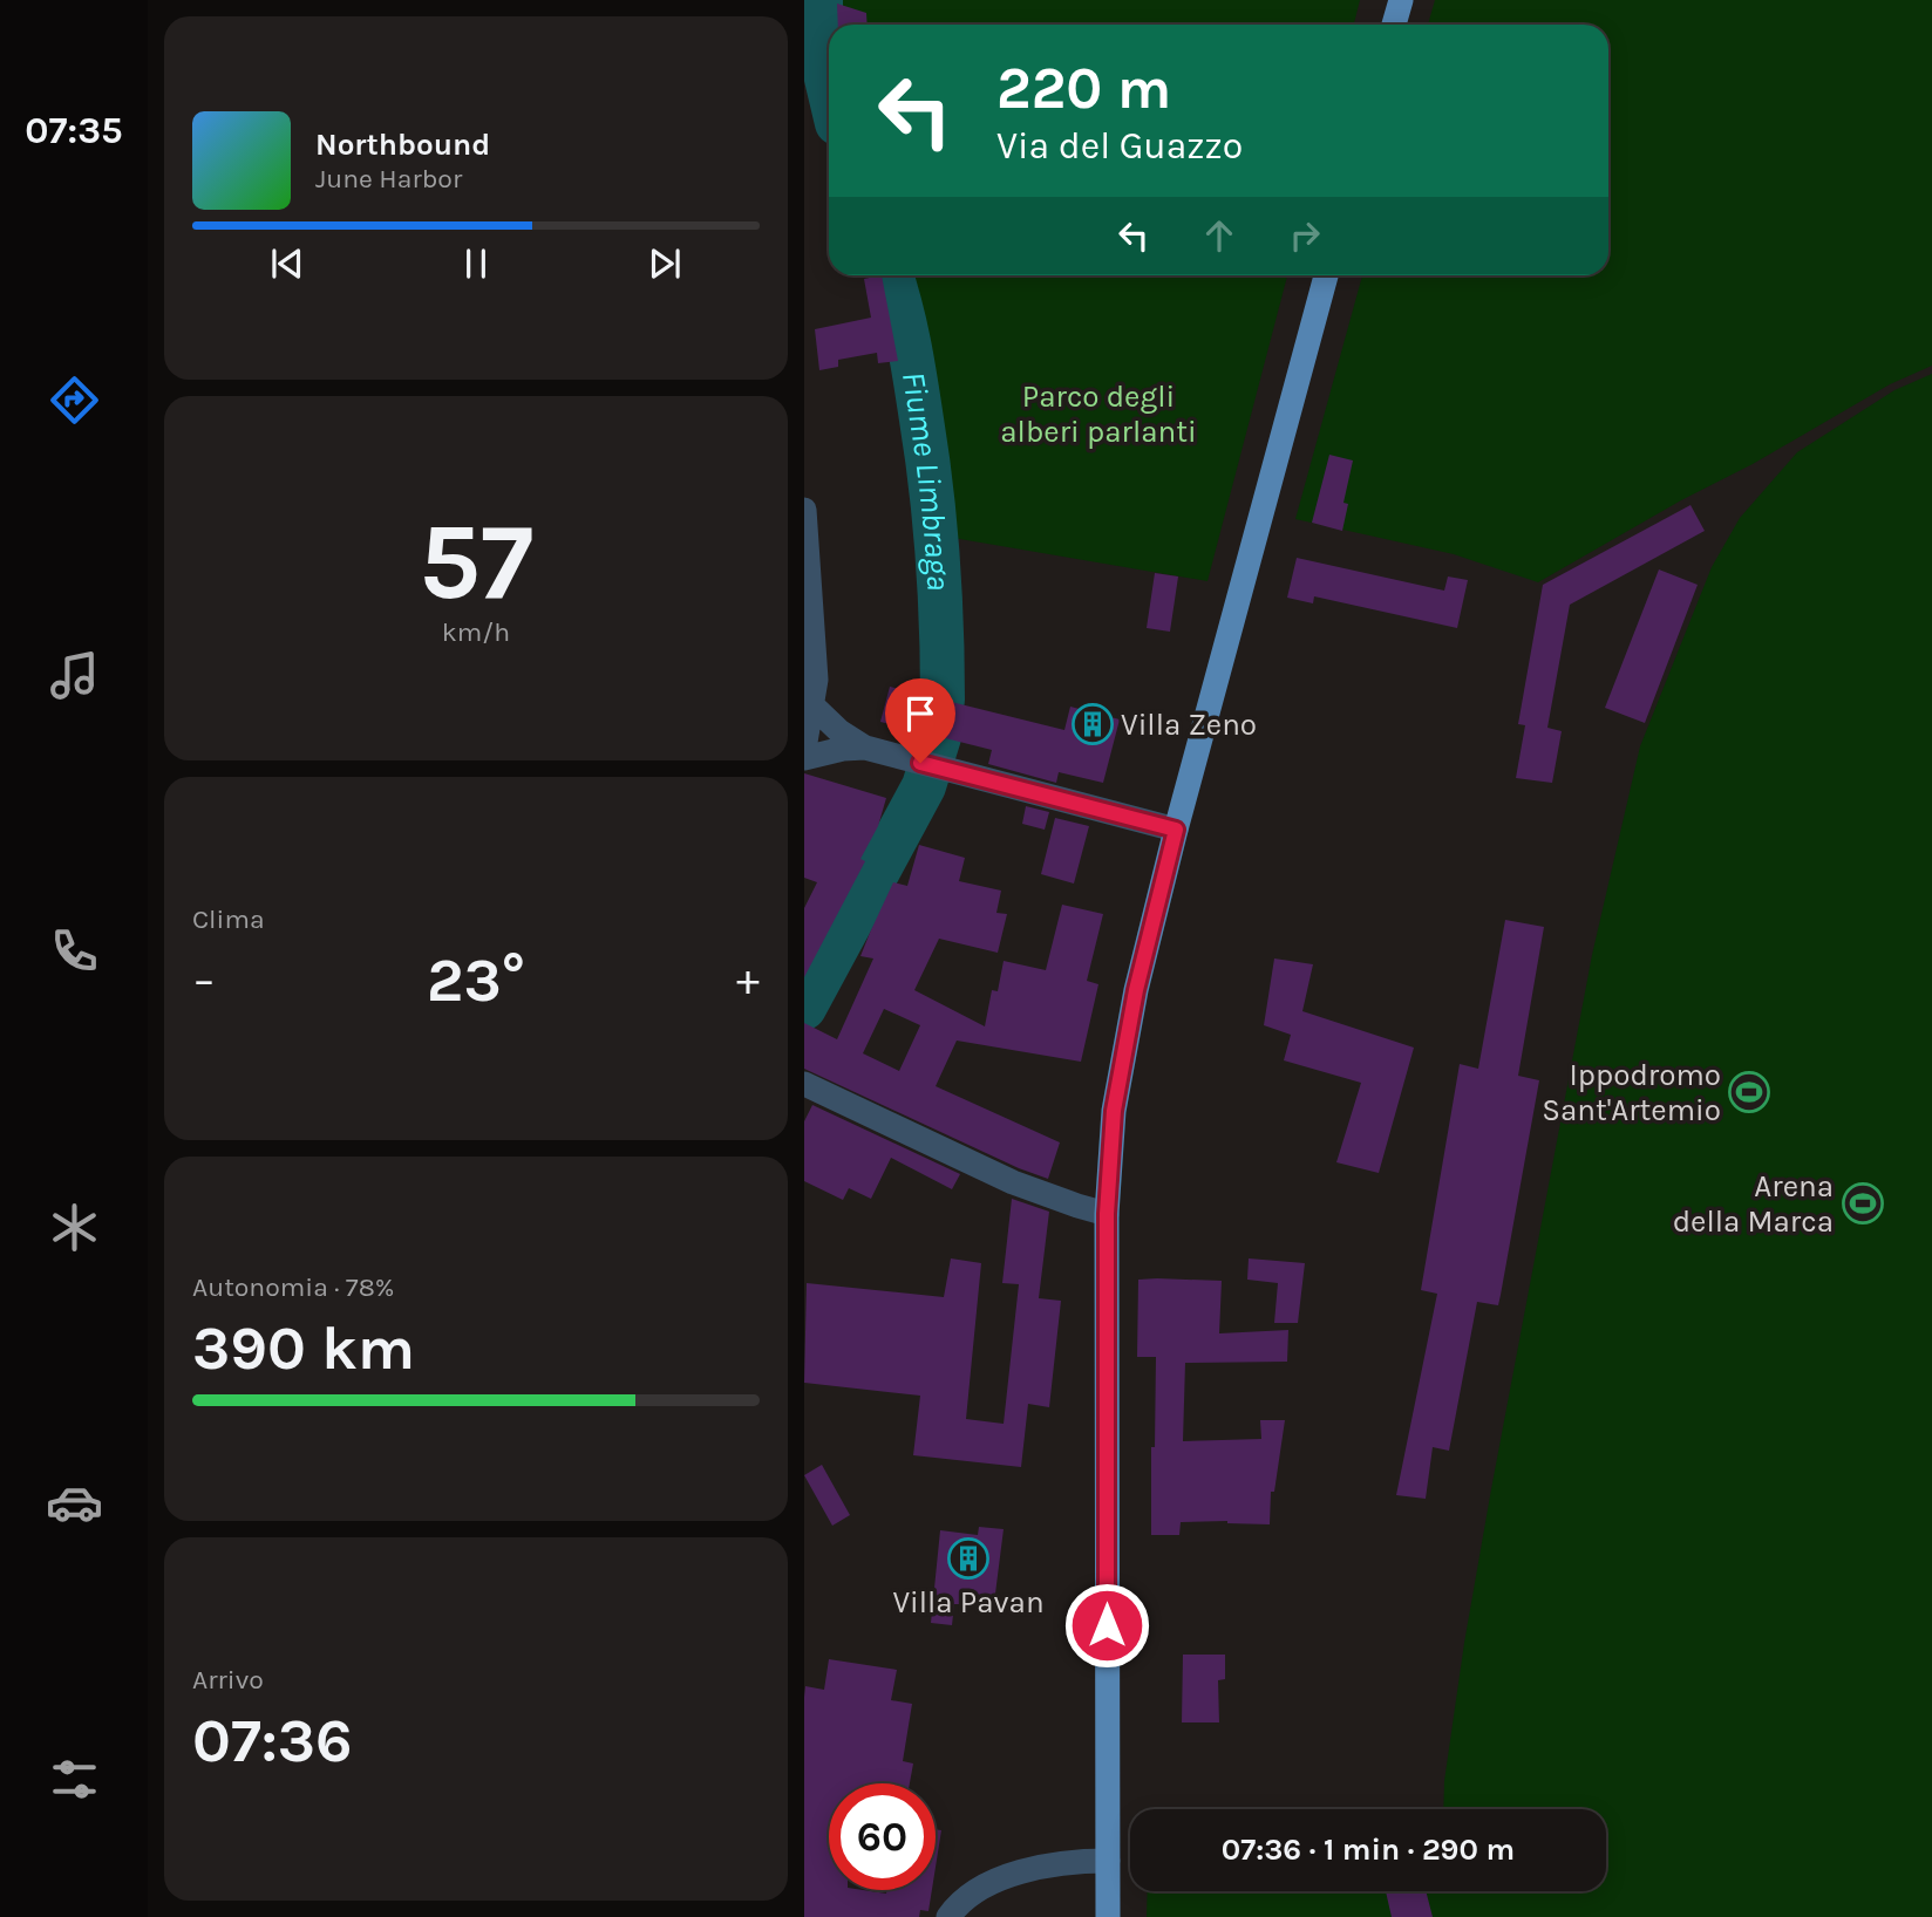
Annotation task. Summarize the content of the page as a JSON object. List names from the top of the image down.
{
  "water": ["Fiume Limbraga"],
  "parks": ["Parco degli alberi parlanti"],
  "places": {
    "building": ["Villa Zeno", "Villa Pavan"],
    "sports": ["Ippodromo Sant'Artemio", "Arena della Marca"]
  },
  "page": {
    "tabs": "07:35",
    "turn": ["220 m", "Via del Guazzo"],
    "song": ["Northbound", "June Harbor"],
    "tile": [
      ["57", "km/h"],
      "Clima",
      ["Autonomia · 78%", "390 km"],
      ["Arrivo", "07:36"]
    ],
    "heat": ["−", "23°", "+"],
    "limit": "60",
    "trip": "07:36 · 1 min · 290 m"
  }
}
